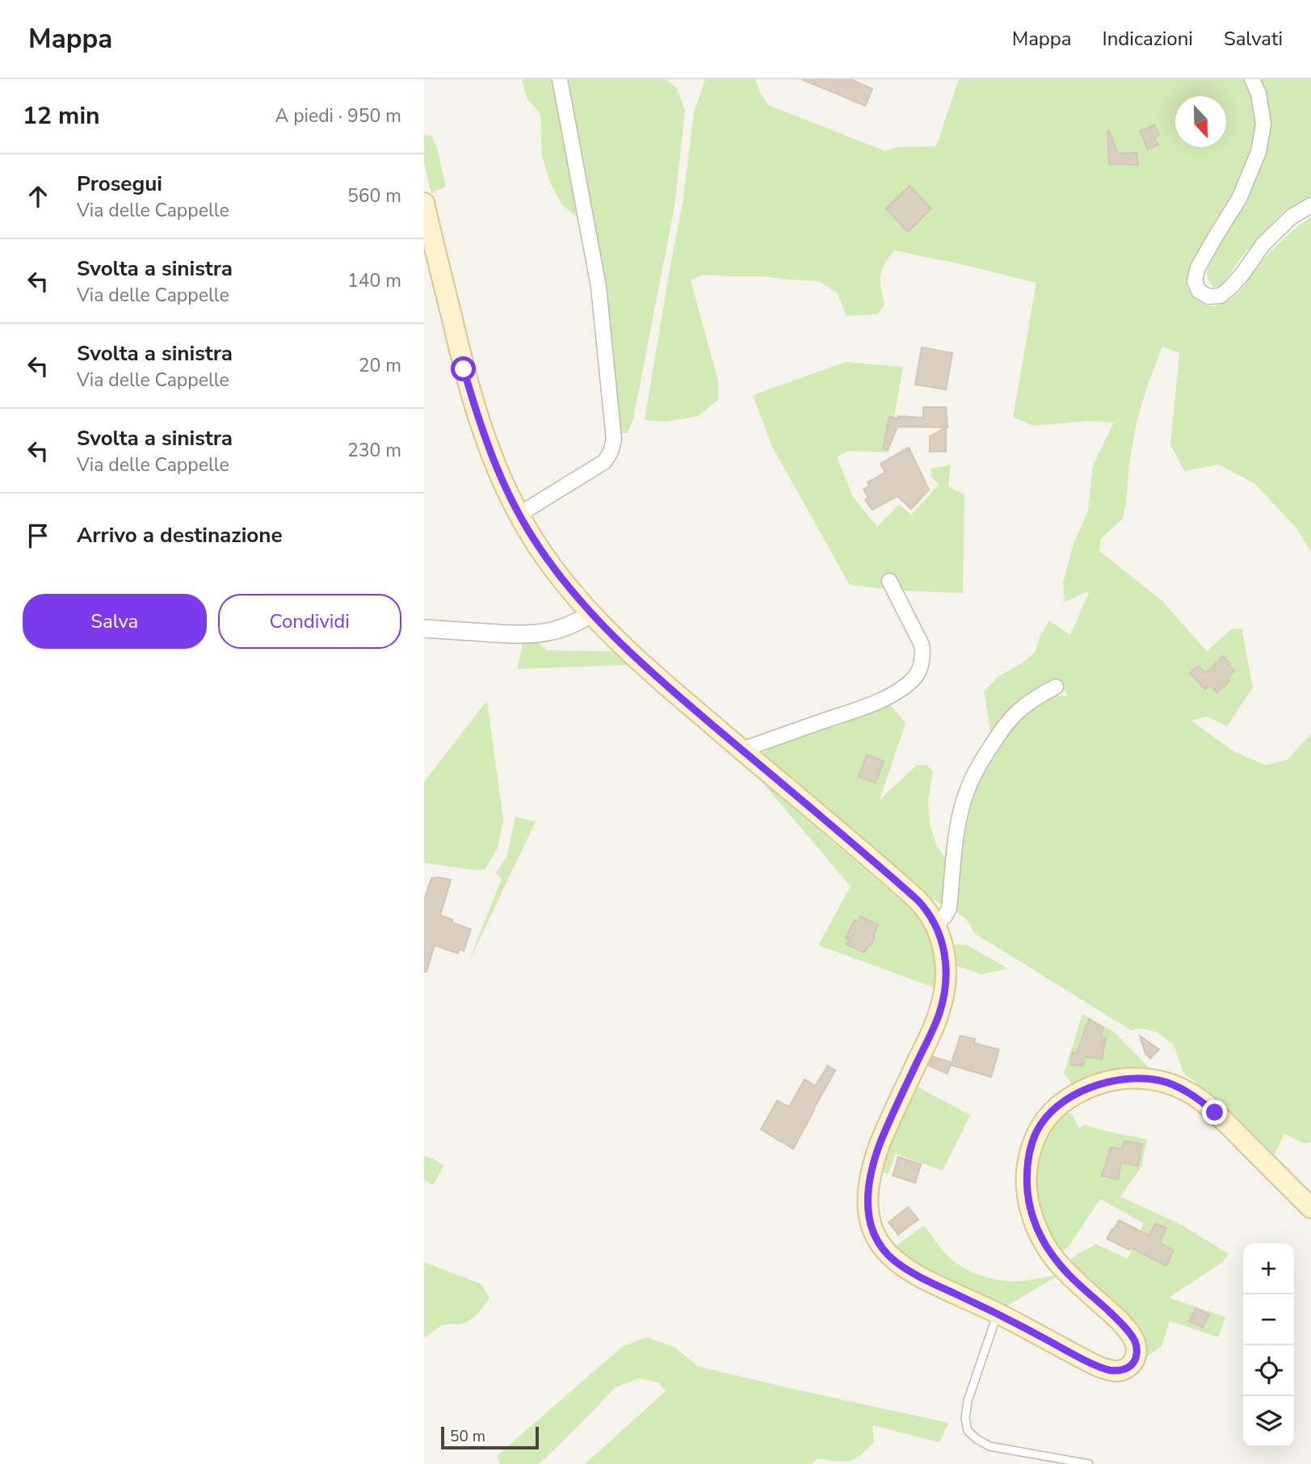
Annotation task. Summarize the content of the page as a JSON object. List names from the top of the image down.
{
  "scale_bar": "50 m",
  "north": "bottom",
  "page": {
    "header": "Mappa",
    "nav": ["Mappa", "Indicazioni", "Salvati"],
    "heading": ["12 min", "A piedi · 950 m"],
    "list": [
      ["Prosegui", "Via delle Cappelle", "560 m"],
      ["Svolta a sinistra", "Via delle Cappelle", "140 m"],
      ["Svolta a sinistra", "Via delle Cappelle", "20 m"],
      ["Svolta a sinistra", "Via delle Cappelle", "230 m"],
      "Arrivo a destinazione"
    ],
    "buttons": ["Salva", "Condividi"],
    "map_buttons": ["+", "−"],
    "scale": "50 m"
  }
}
